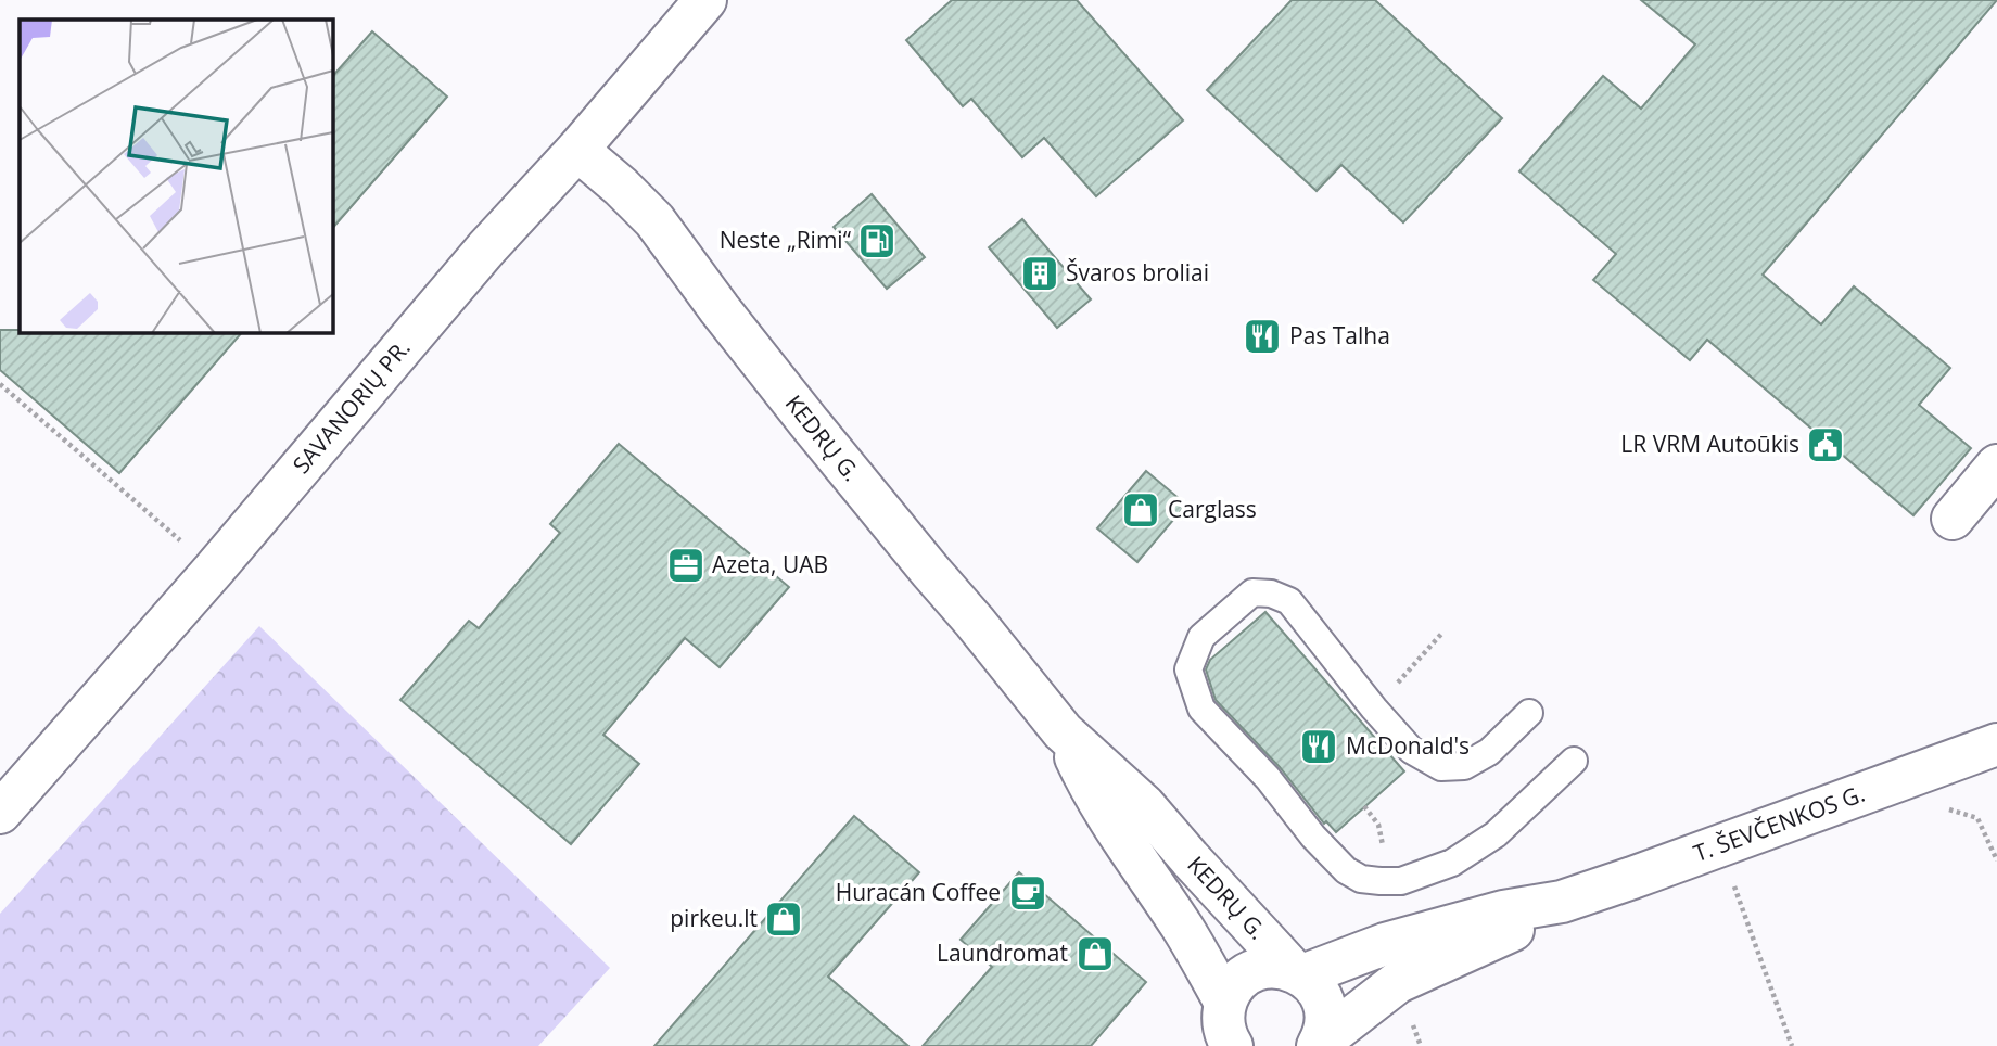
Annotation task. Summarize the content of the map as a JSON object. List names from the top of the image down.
{
  "streets": {
    "street": ["SAVANORIŲ PR.", "KEDRŲ G.", "T. ŠEVČENKOS G."]
  },
  "crossings": [
    ["SAVANORIŲ PR.", "KEDRŲ G."],
    ["KEDRŲ G.", "T. ŠEVČENKOS G."]
  ],
  "places": {
    "fuel station": ["Neste „Rimi“"],
    "building": ["Švaros broliai"],
    "restaurant": ["Pas Talha", "McDonald's"],
    "public building": ["LR VRM Autoūkis"],
    "shop": ["Carglass", "pirkeu.lt", "Laundromat"],
    "office": ["Azeta, UAB"],
    "cafe": ["Huracán Coffee"]
  }
}
